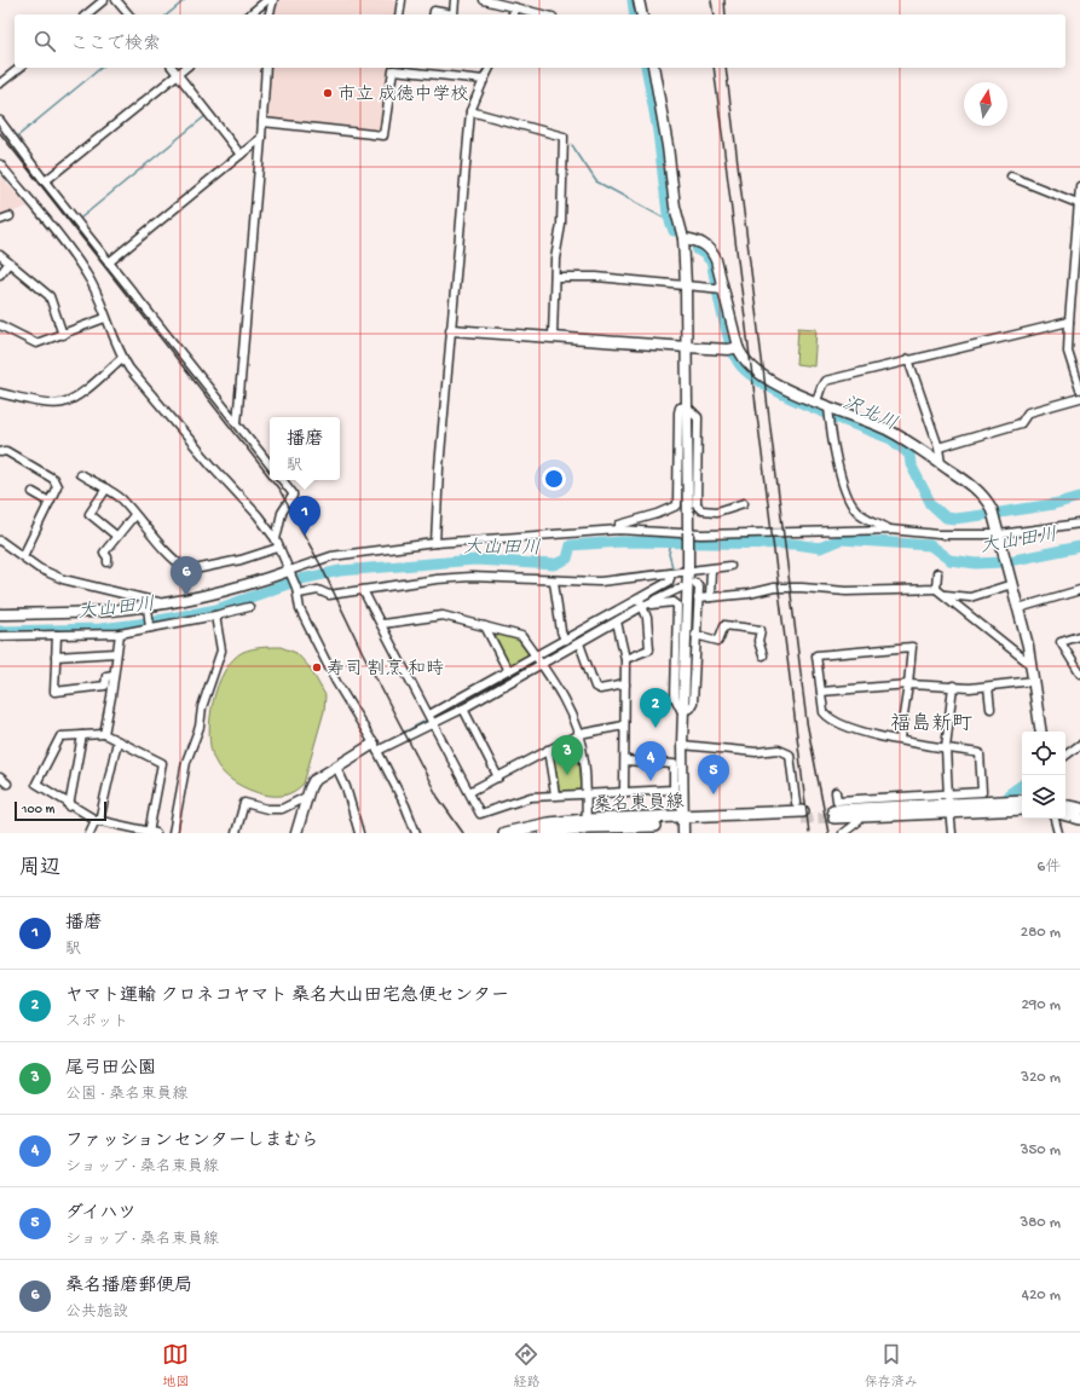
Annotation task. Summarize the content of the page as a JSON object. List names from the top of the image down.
{
  "streets": {
    "main road": ["桑名東員線"]
  },
  "districts": ["福島新町"],
  "water": ["沢北川", "大山田川"],
  "places": ["市立 成徳中学校", "寿司 割烹 和時"],
  "scale_bar": "100 m",
  "north": "top",
  "page": {
    "search": "ここで検索",
    "popup": ["播磨", "駅"],
    "pins": [
      "1",
      "6",
      "2",
      "3",
      "4",
      "5"
    ],
    "scale": "100 m",
    "heading": ["周辺", "6件"],
    "list": [
      {
        "mark": "1",
        "name": "播磨",
        "note": "駅",
        "value": "280 m"
      },
      {
        "mark": "2",
        "name": "ヤマト運輸 クロネコヤマト 桑名大山田宅急便センター",
        "note": "スポット",
        "value": "290 m"
      },
      {
        "mark": "3",
        "name": "尾弓田公園",
        "note": "公園 · 桑名東員線",
        "value": "320 m"
      },
      {
        "mark": "4",
        "name": "ファッションセンターしまむら",
        "note": "ショップ · 桑名東員線",
        "value": "350 m"
      },
      {
        "mark": "5",
        "name": "ダイハツ",
        "note": "ショップ · 桑名東員線",
        "value": "380 m"
      },
      {
        "mark": "6",
        "name": "桑名播磨郵便局",
        "note": "公共施設",
        "value": "420 m"
      }
    ],
    "nav": ["地図", "経路", "保存済み"]
  }
}
